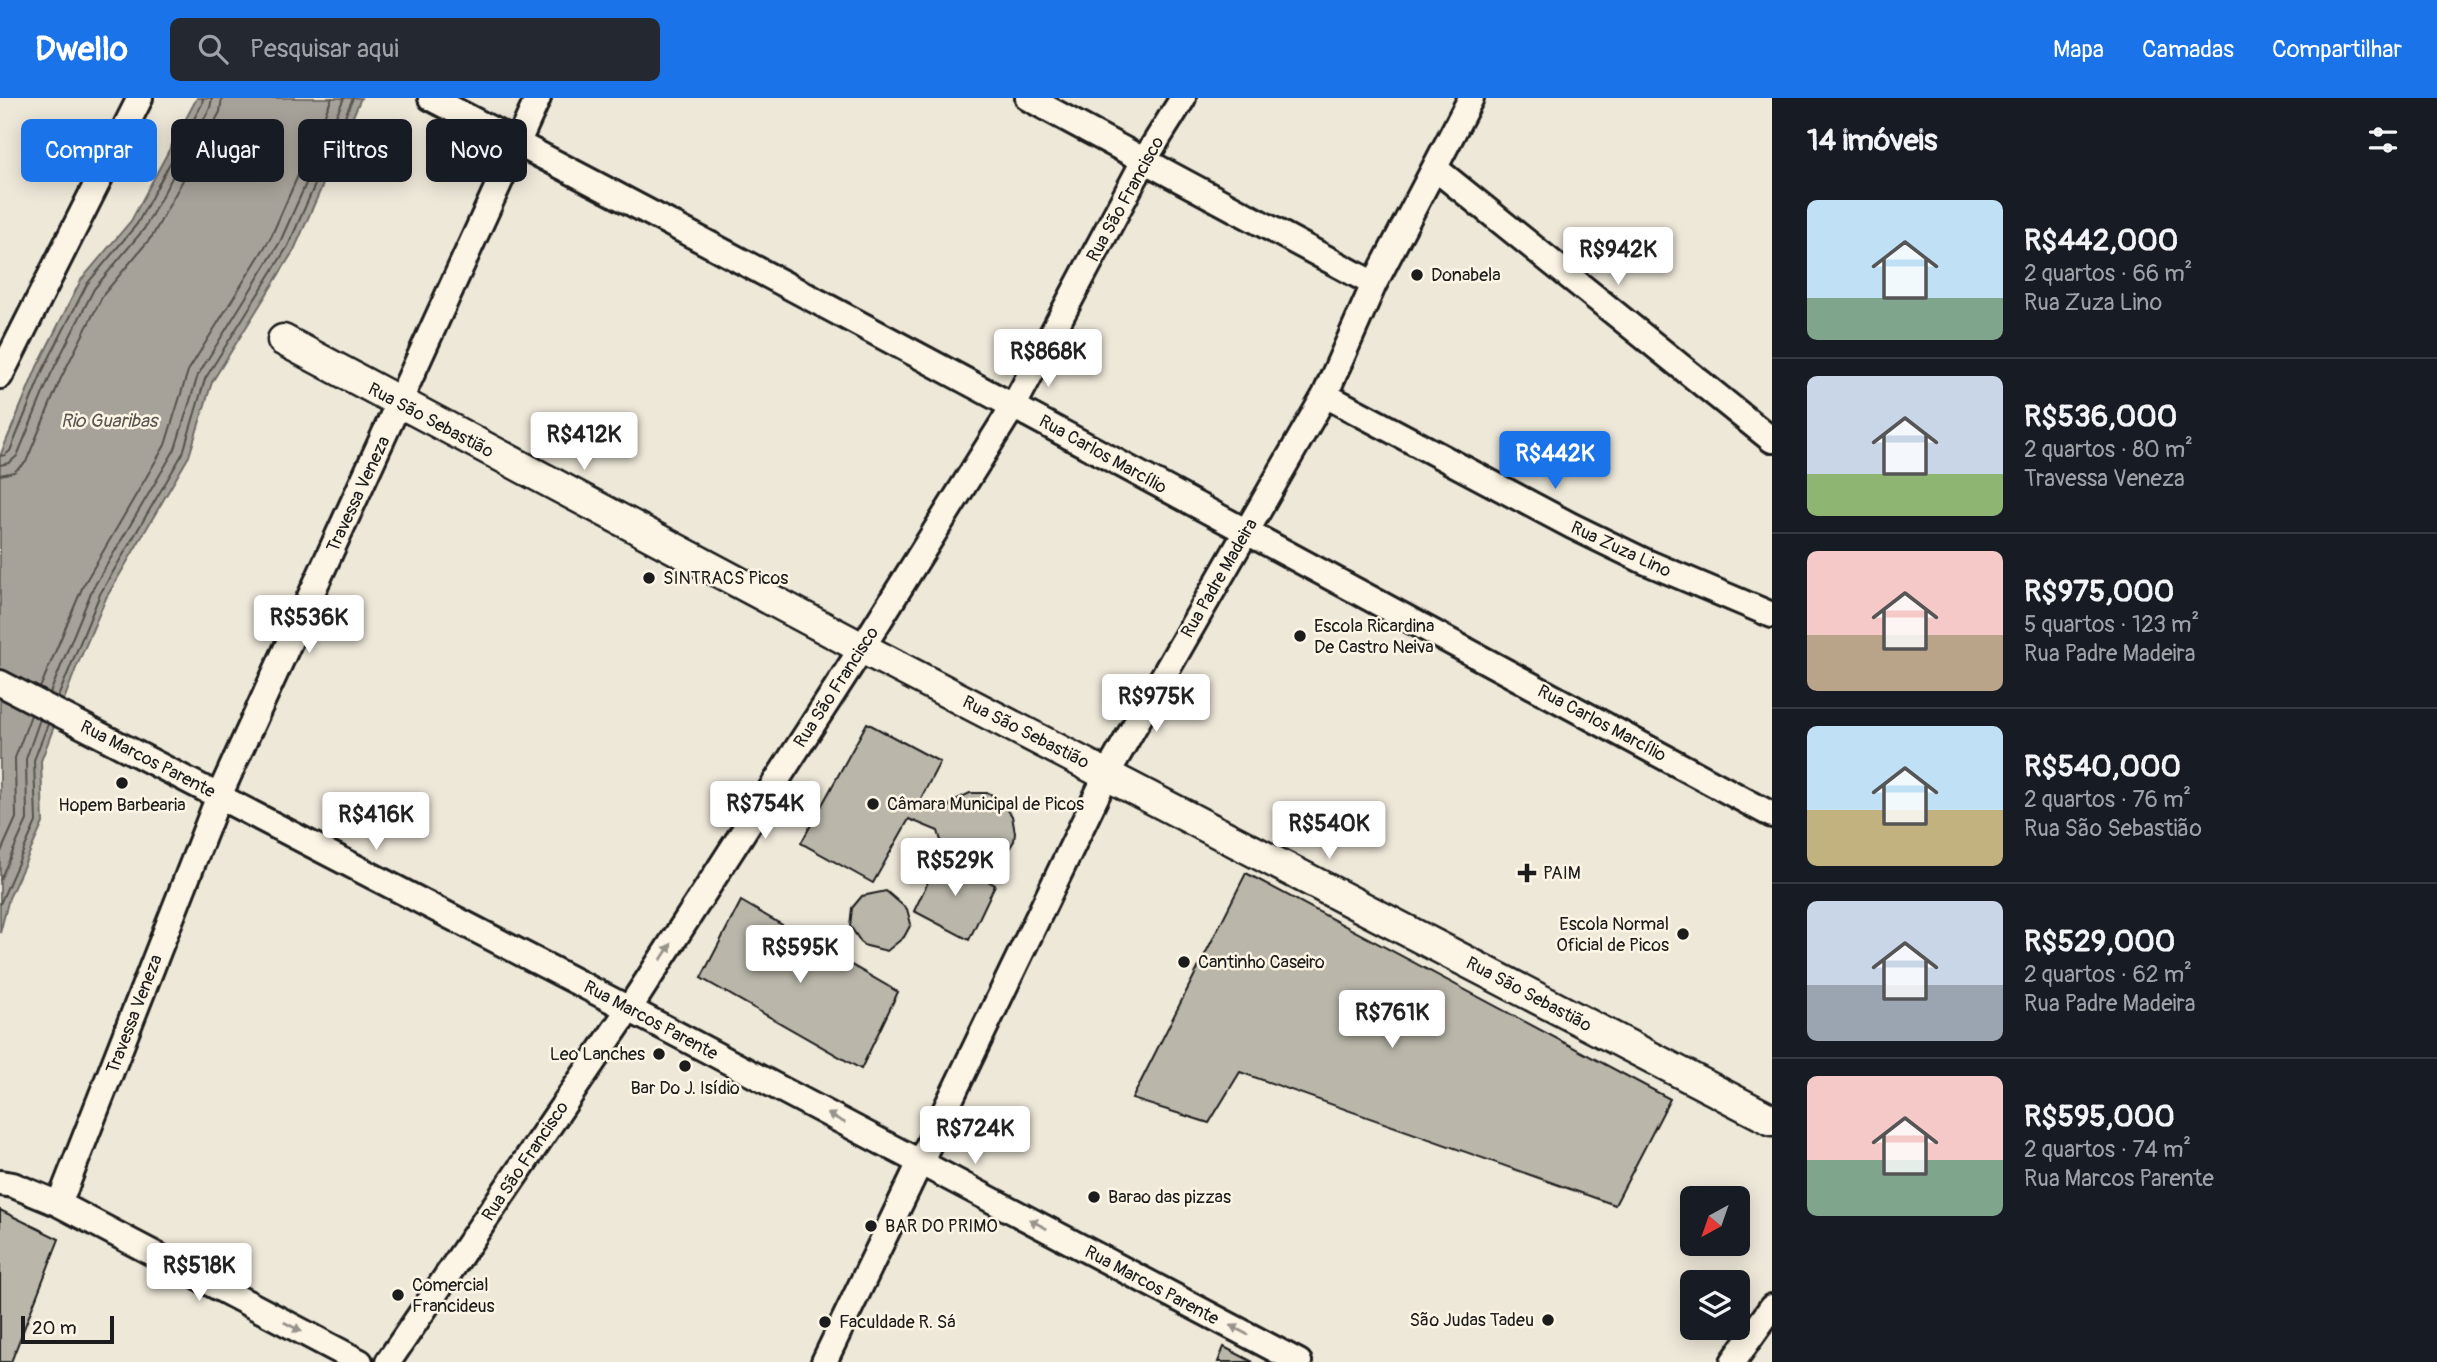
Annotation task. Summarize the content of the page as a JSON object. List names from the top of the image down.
{
  "streets": {
    "street": [
      "Rua São Francisco",
      "Rua São Sebastião",
      "Rua Carlos Marcílio",
      "Travessa Veneza",
      "Rua Zuza Lino",
      "Rua Padre Madeira",
      "Rua Marcos Parente"
    ]
  },
  "crossings": [
    ["Rua São Francisco", "Rua São Sebastião"],
    ["Rua São Francisco", "Rua Carlos Marcílio"],
    ["Rua São Francisco", "Rua Marcos Parente"],
    ["Rua São Sebastião", "Travessa Veneza"],
    ["Rua São Sebastião", "Rua Padre Madeira"],
    ["Rua Carlos Marcílio", "Rua Padre Madeira"],
    ["Travessa Veneza", "Rua Marcos Parente"],
    ["Rua Zuza Lino", "Rua Padre Madeira"],
    ["Rua Padre Madeira", "Rua Marcos Parente"]
  ],
  "one_way": ["Rua Marcos Parente"],
  "water": ["Rio Guaribas"],
  "places": {
    "other": [
      "Donabela",
      "SINTRACS Picos",
      "Escola Ricardina De Castro Neiva",
      "Hopem Barbearia",
      "Câmara Municipal de Picos",
      "Escola Normal Oficial de Picos",
      "Cantinho Caseiro",
      "Leo Lanches",
      "Bar Do J. Isídio",
      "Barao das pizzas",
      "BAR DO PRIMO",
      "Comercial Francideus",
      "São Judas Tadeu",
      "Faculdade R. Sá"
    ],
    "health": ["PAIM"]
  },
  "scale_bar": "20 m",
  "north": "bottom left",
  "page": {
    "header": "Dwello",
    "search": "Pesquisar aqui",
    "nav": ["Mapa", "Camadas", "Compartilhar"],
    "heading": "14 imóveis",
    "chip": [
      "Comprar",
      "Alugar",
      "Filtros",
      "Novo"
    ],
    "list": [
      {
        "name": "R$442,000",
        "note": "2 quartos · 66 m² · Rua Zuza Lino"
      },
      {
        "name": "R$536,000",
        "note": "2 quartos · 80 m² · Travessa Veneza"
      },
      {
        "name": "R$975,000",
        "note": "5 quartos · 123 m² · Rua Padre Madeira"
      },
      {
        "name": "R$540,000",
        "note": "2 quartos · 76 m² · Rua São Sebastião"
      },
      {
        "name": "R$529,000",
        "note": "2 quartos · 62 m² · Rua Padre Madeira"
      },
      {
        "name": "R$595,000",
        "note": "2 quartos · 74 m² · Rua Marcos Parente"
      }
    ],
    "price": [
      "R$942K",
      "R$868K",
      "R$412K",
      "R$442K",
      "R$536K",
      "R$975K",
      "R$754K",
      "R$416K",
      "R$540K",
      "R$529K",
      "R$595K",
      "R$761K",
      "R$724K",
      "R$518K"
    ],
    "scale": "20 m"
  }
}
